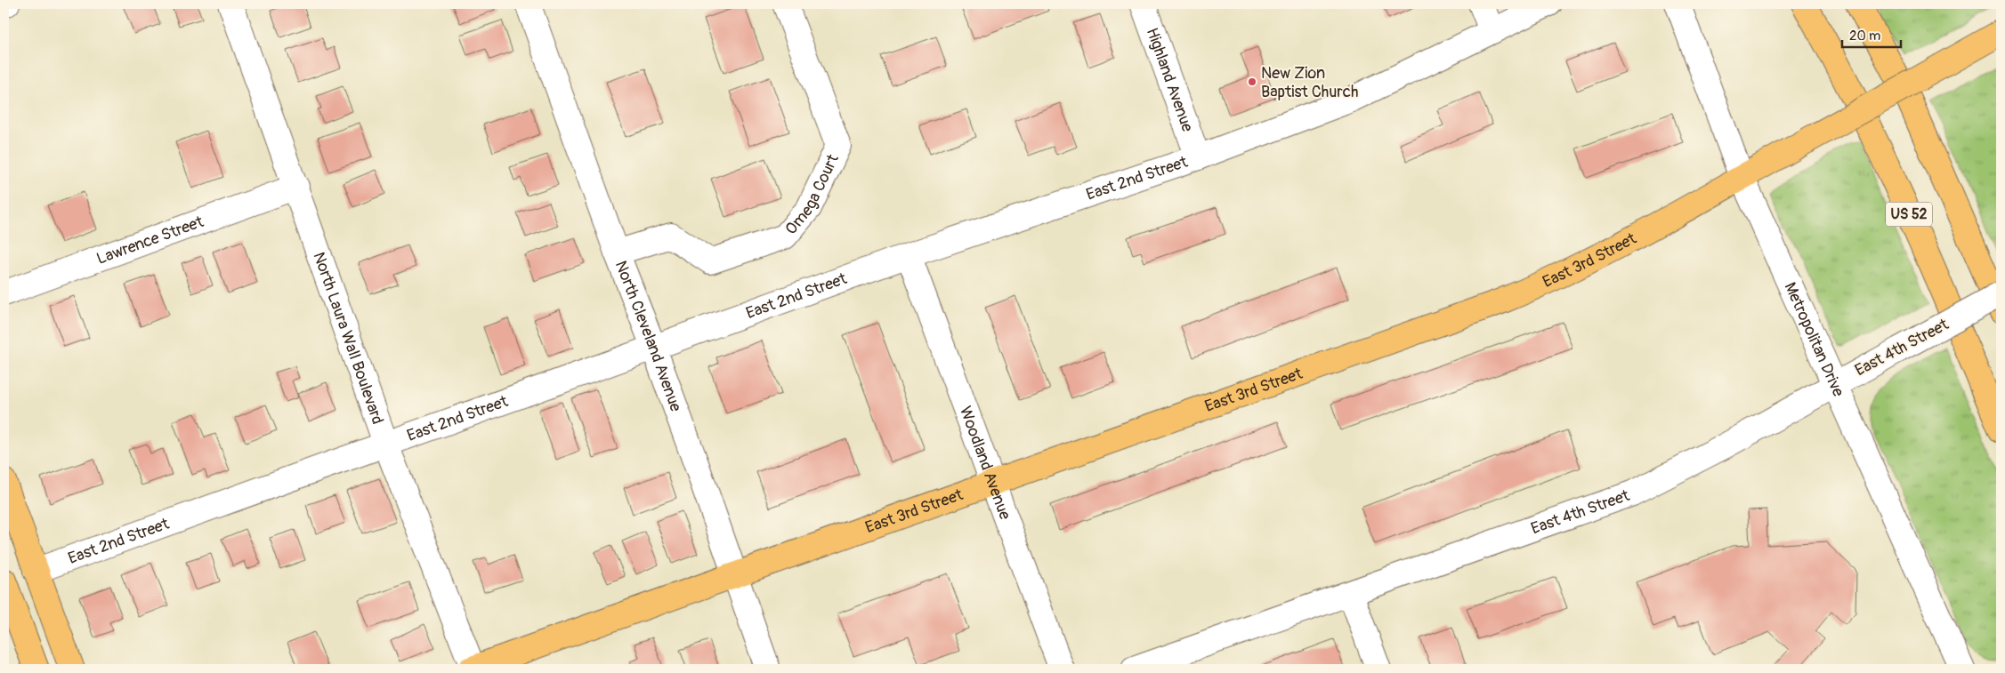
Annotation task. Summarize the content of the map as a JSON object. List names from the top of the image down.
{
  "streets": {
    "main road": ["US 52", "East 3rd Street"],
    "street": [
      "Highland Avenue",
      "East 2nd Street",
      "Omega Court",
      "Lawrence Street",
      "North Cleveland Avenue",
      "North Laura Wall Boulevard",
      "Metropolitan Drive",
      "East 4th Street",
      "Woodland Avenue"
    ]
  },
  "crossings": [
    ["Highland Avenue", "East 2nd Street"],
    ["East 2nd Street", "North Cleveland Avenue"],
    ["East 2nd Street", "North Laura Wall Boulevard"],
    ["East 2nd Street", "Woodland Avenue"],
    ["Omega Court", "North Cleveland Avenue"],
    ["Lawrence Street", "North Laura Wall Boulevard"],
    ["East 3rd Street", "North Cleveland Avenue"],
    ["East 3rd Street", "North Laura Wall Boulevard"],
    ["East 3rd Street", "Metropolitan Drive"],
    ["East 3rd Street", "Woodland Avenue"],
    ["Metropolitan Drive", "East 4th Street"]
  ],
  "places": ["New Zion Baptist Church"],
  "scale_bar": "20 m"
}
